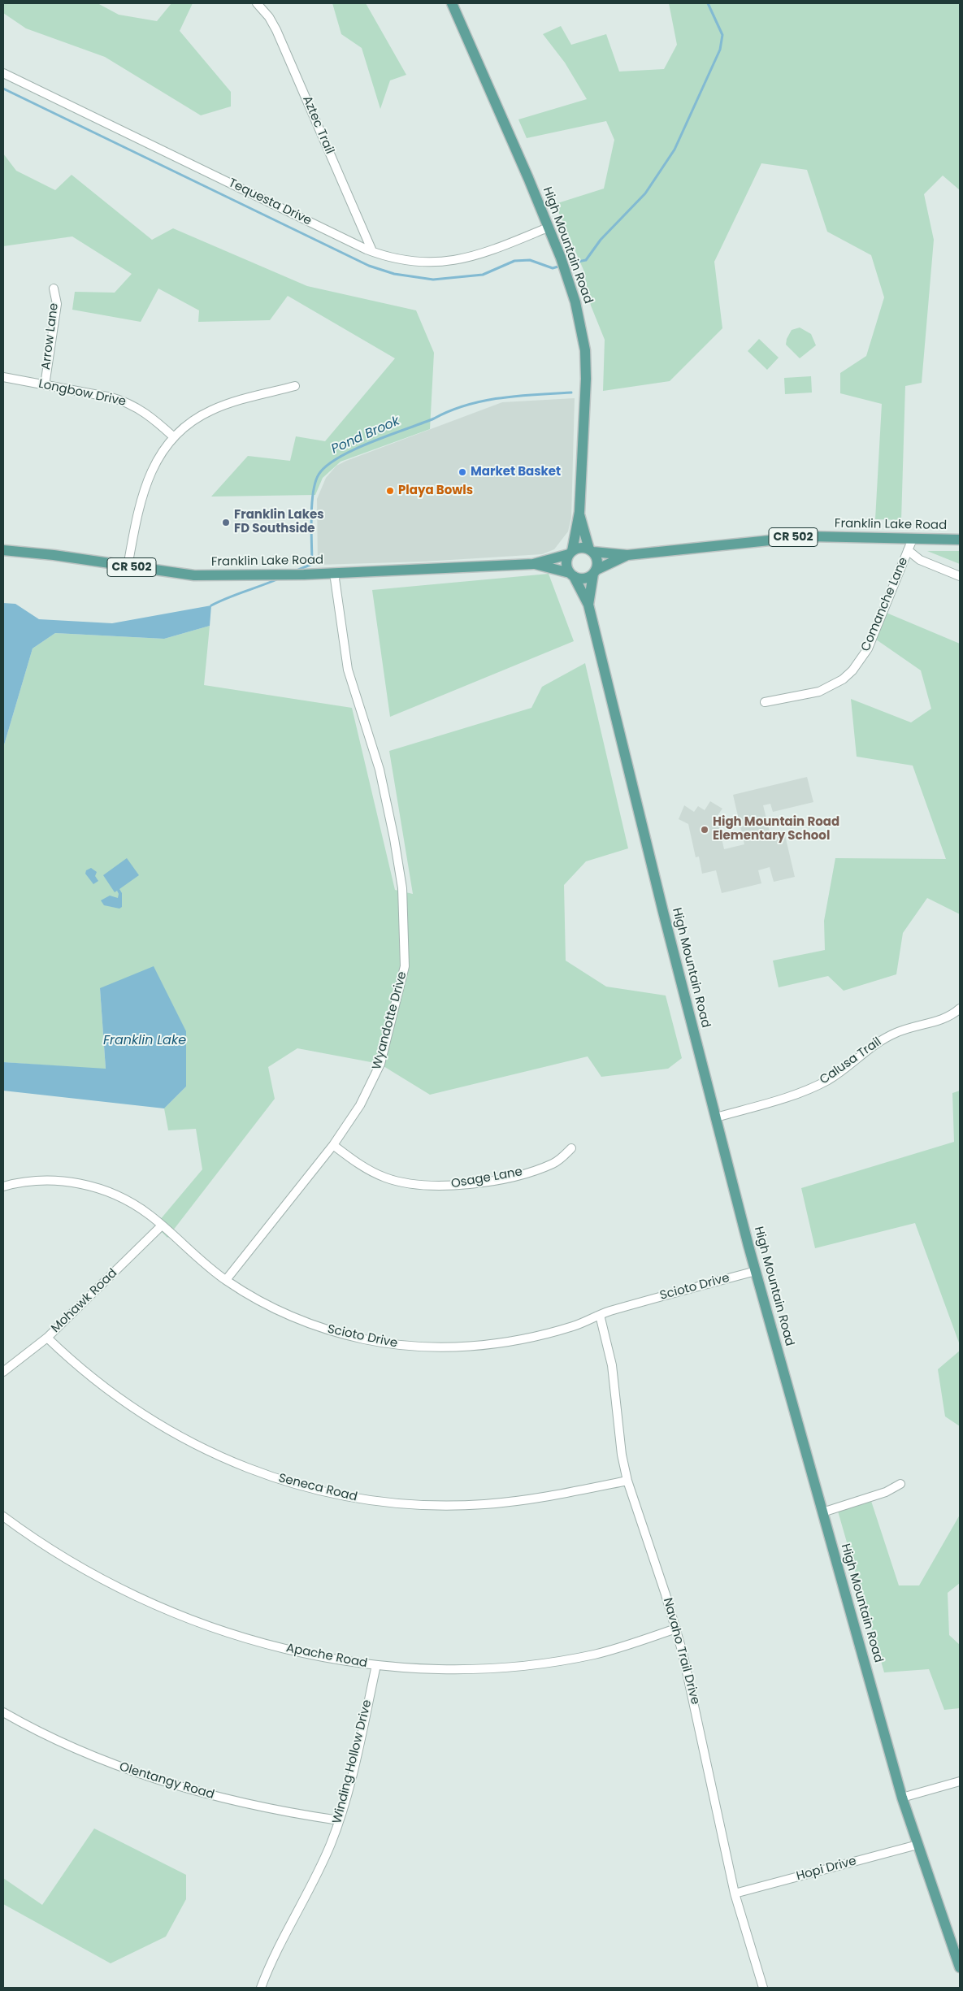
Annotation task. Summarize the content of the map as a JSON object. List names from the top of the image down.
{
  "streets": {
    "main road": ["High Mountain Road", "Franklin Lake Road", "CR 502"],
    "street": [
      "Aztec Trail",
      "Tequesta Drive",
      "Arrow Lane",
      "Longbow Drive",
      "Comanche Lane",
      "Wyandotte Drive",
      "Calusa Trail",
      "Osage Lane",
      "Scioto Drive",
      "Mohawk Road",
      "Seneca Road",
      "Navaho Trail Drive",
      "Apache Road",
      "Winding Hollow Drive",
      "Olentangy Road",
      "Hopi Drive"
    ]
  },
  "crossings": [
    ["Aztec Trail", "Tequesta Drive"],
    ["Tequesta Drive", "High Mountain Road"],
    ["High Mountain Road", "Franklin Lake Road"],
    ["High Mountain Road", "CR 502"],
    ["High Mountain Road", "Calusa Trail"],
    ["High Mountain Road", "Scioto Drive"],
    ["High Mountain Road", "Hopi Drive"],
    ["Arrow Lane", "Longbow Drive"],
    ["Franklin Lake Road", "CR 502"],
    ["Franklin Lake Road", "Comanche Lane"],
    ["Franklin Lake Road", "Wyandotte Drive"],
    ["Wyandotte Drive", "Osage Lane"],
    ["Wyandotte Drive", "Scioto Drive"],
    ["Scioto Drive", "Mohawk Road"],
    ["Scioto Drive", "Navaho Trail Drive"],
    ["Mohawk Road", "Seneca Road"],
    ["Seneca Road", "Navaho Trail Drive"],
    ["Navaho Trail Drive", "Apache Road"],
    ["Navaho Trail Drive", "Hopi Drive"],
    ["Apache Road", "Winding Hollow Drive"],
    ["Winding Hollow Drive", "Olentangy Road"]
  ],
  "water": ["Pond Brook", "Franklin Lake"],
  "places": [
    "Market Basket",
    "Playa Bowls",
    "Franklin Lakes FD Southside",
    "High Mountain Road Elementary School"
  ]
}
